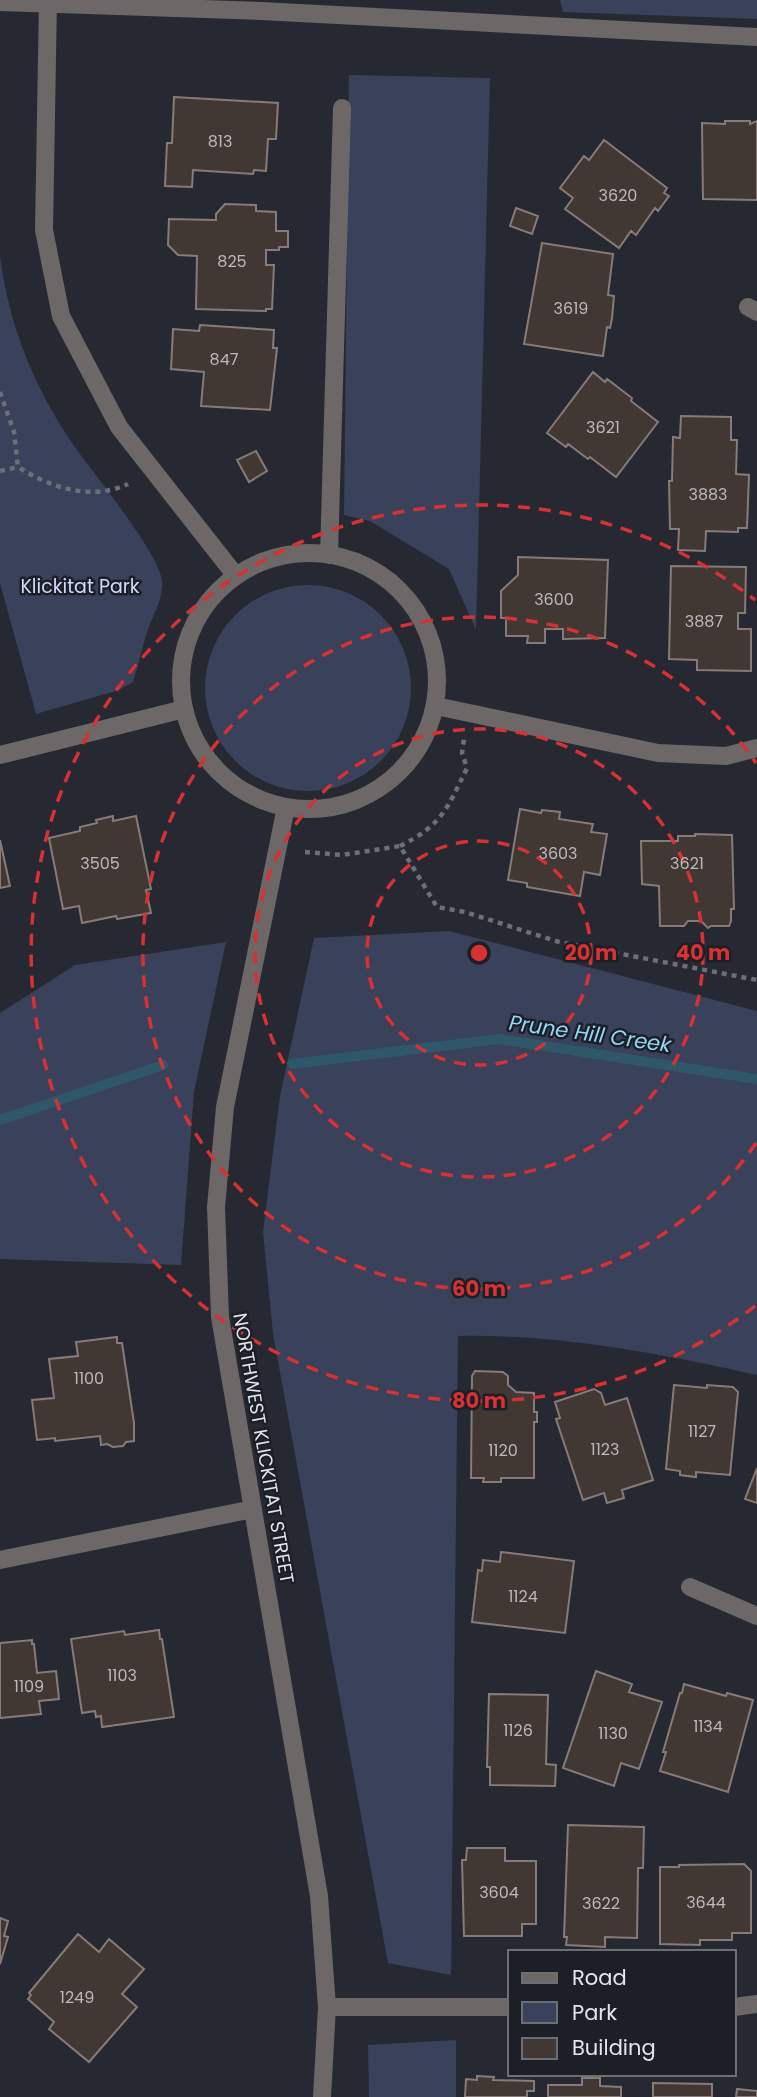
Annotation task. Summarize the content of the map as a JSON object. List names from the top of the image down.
{
  "streets": {
    "street": ["NORTHWEST KLICKITAT STREET"]
  },
  "water": ["Prune Hill Creek"],
  "parks": ["Klickitat Park"],
  "house_numbers": [
    "813",
    "3620",
    "825",
    "3619",
    "847",
    "3621",
    "3883",
    "3600",
    "3887",
    "3603",
    "3505",
    "3621",
    "1100",
    "1127",
    "1123",
    "1120",
    "1124",
    "1103",
    "1109",
    "1134",
    "1126",
    "1130",
    "3604",
    "3644",
    "3622",
    "1249"
  ],
  "legend": ["Road", "Park", "Building"],
  "rings": [
    "20 m",
    "40 m",
    "60 m",
    "80 m"
  ]
}
